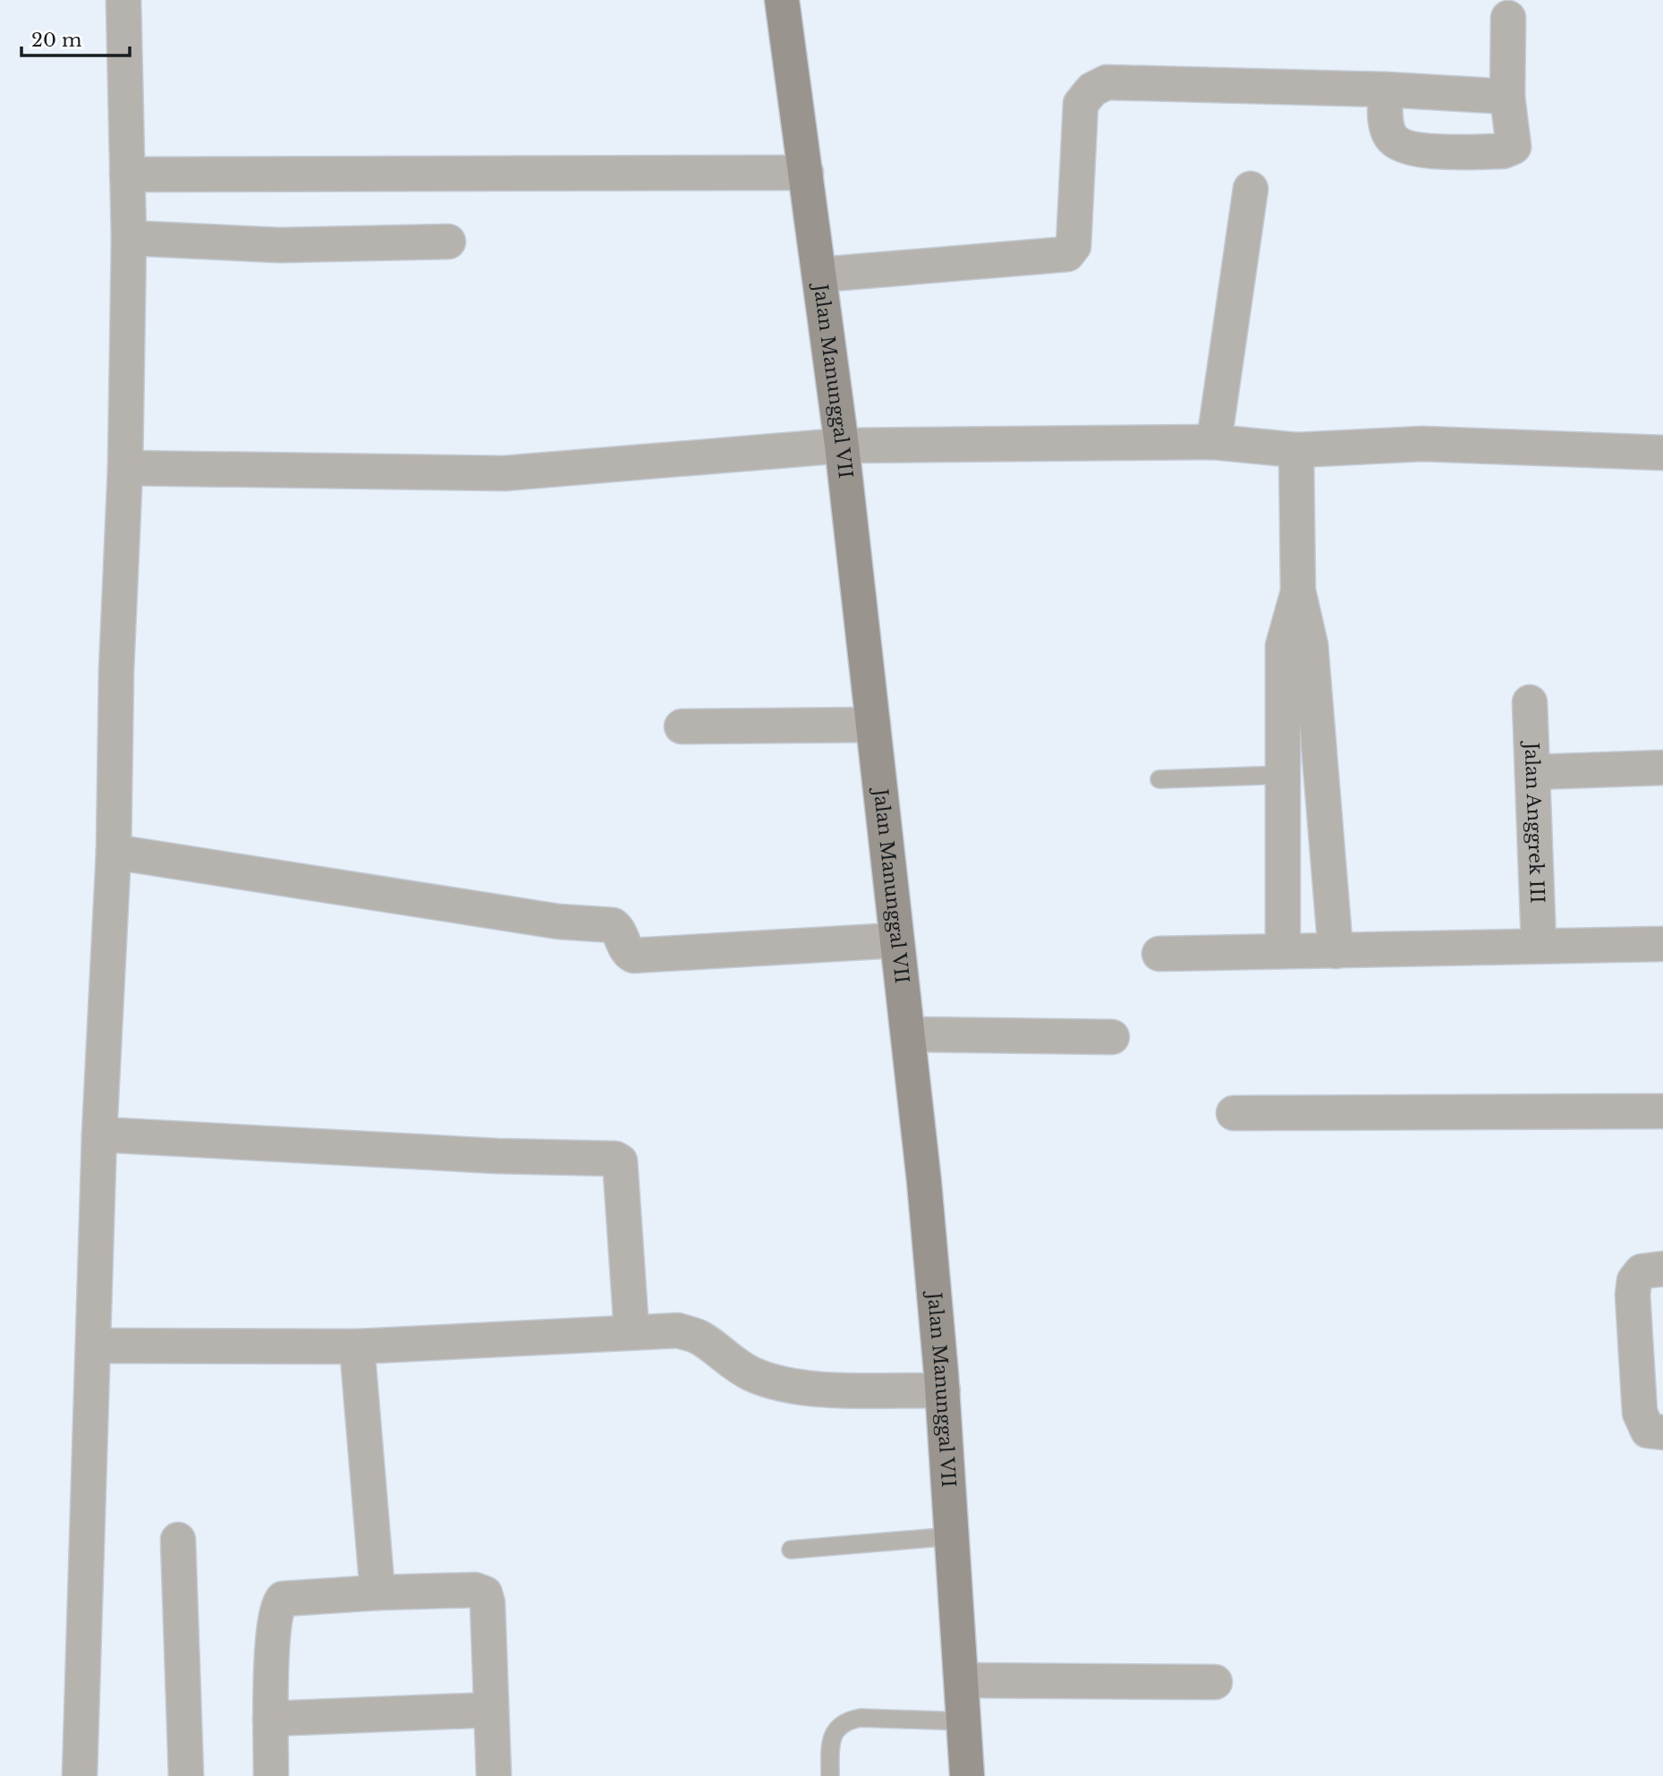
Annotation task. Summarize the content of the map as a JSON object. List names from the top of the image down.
{
  "streets": {
    "street": ["Jalan Manunggal VII", "Jalan Anggrek III"]
  },
  "scale_bar": "20 m"
}
